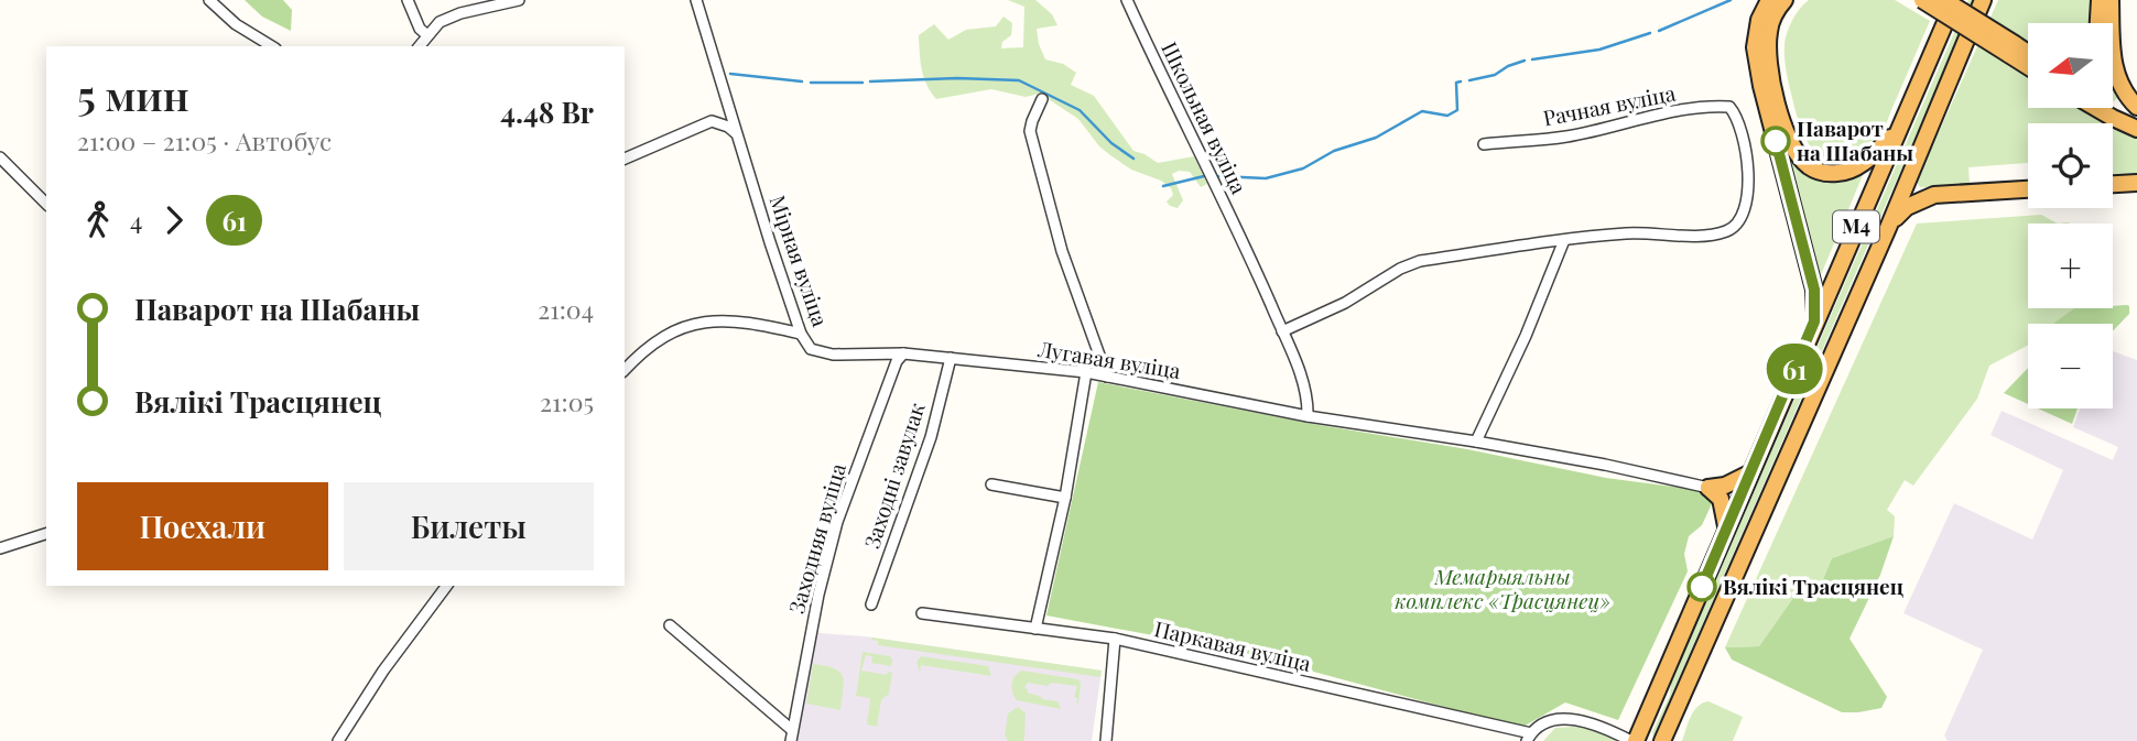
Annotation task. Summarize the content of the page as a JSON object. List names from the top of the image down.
{
  "streets": {
    "highway": ["М4"],
    "street": [
      "Рачная вуліца",
      "Школьная вуліца",
      "Мірная вуліца",
      "Лугавая вуліца",
      "Заходні завулак",
      "Заходняя вуліца",
      "Паркавая вуліца"
    ]
  },
  "crossings": [
    ["Мірная вуліца", "Лугавая вуліца"],
    ["Мірная вуліца", "Заходняя вуліца"],
    ["Лугавая вуліца", "Заходні завулак"],
    ["Лугавая вуліца", "Заходняя вуліца"]
  ],
  "parks": ["Мемарыяльны комплекс «Трасцянец»"],
  "places": ["Паварот на Шабаны", "Вялікі Трасцянец"],
  "lines": ["bus line 61"],
  "north": "left",
  "page": {
    "on_map": "61",
    "map_buttons": ["+", "−"],
    "heading": ["5 мин", "21:00 – 21:05 · Автобус", "4.48 Br"],
    "legs": ["4", "61"],
    "list": [
      {
        "name": "Паварот на Шабаны",
        "value": "21:04"
      },
      {
        "name": "Вялікі Трасцянец",
        "value": "21:05"
      }
    ],
    "buttons": ["Поехали", "Билеты"]
  }
}
